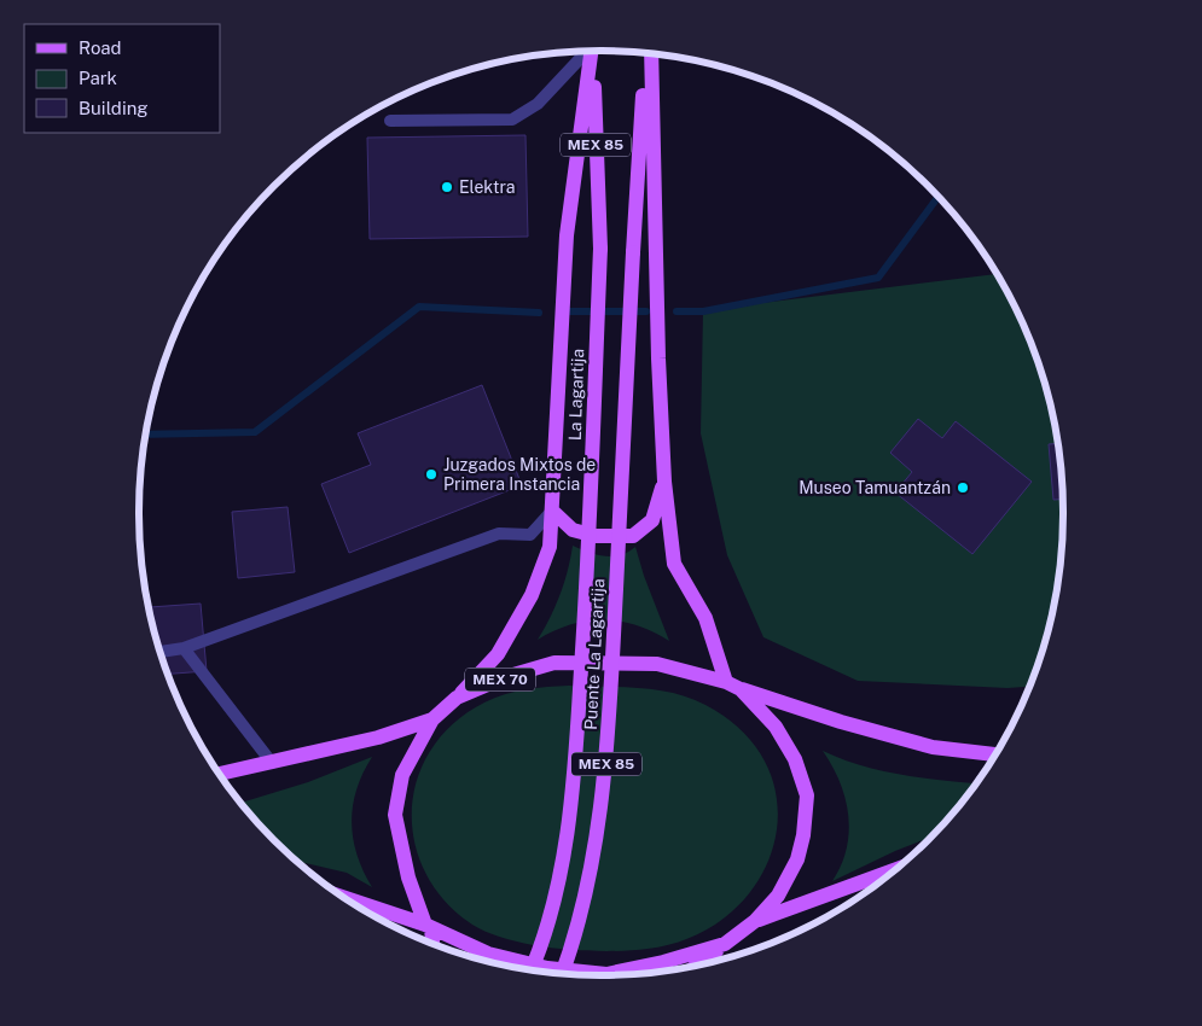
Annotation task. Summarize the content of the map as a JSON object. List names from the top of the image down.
{
  "streets": {
    "main road": [
      "MEX 85",
      "La Lagartija",
      "Puente La Lagartija",
      "MEX 70"
    ]
  },
  "crossings": [
    ["La Lagartija", "Puente La Lagartija"]
  ],
  "places": ["Elektra", "Juzgados Mixtos de Primera Instancia", "Museo Tamuantzán"],
  "legend": ["Road", "Park", "Building"]
}
